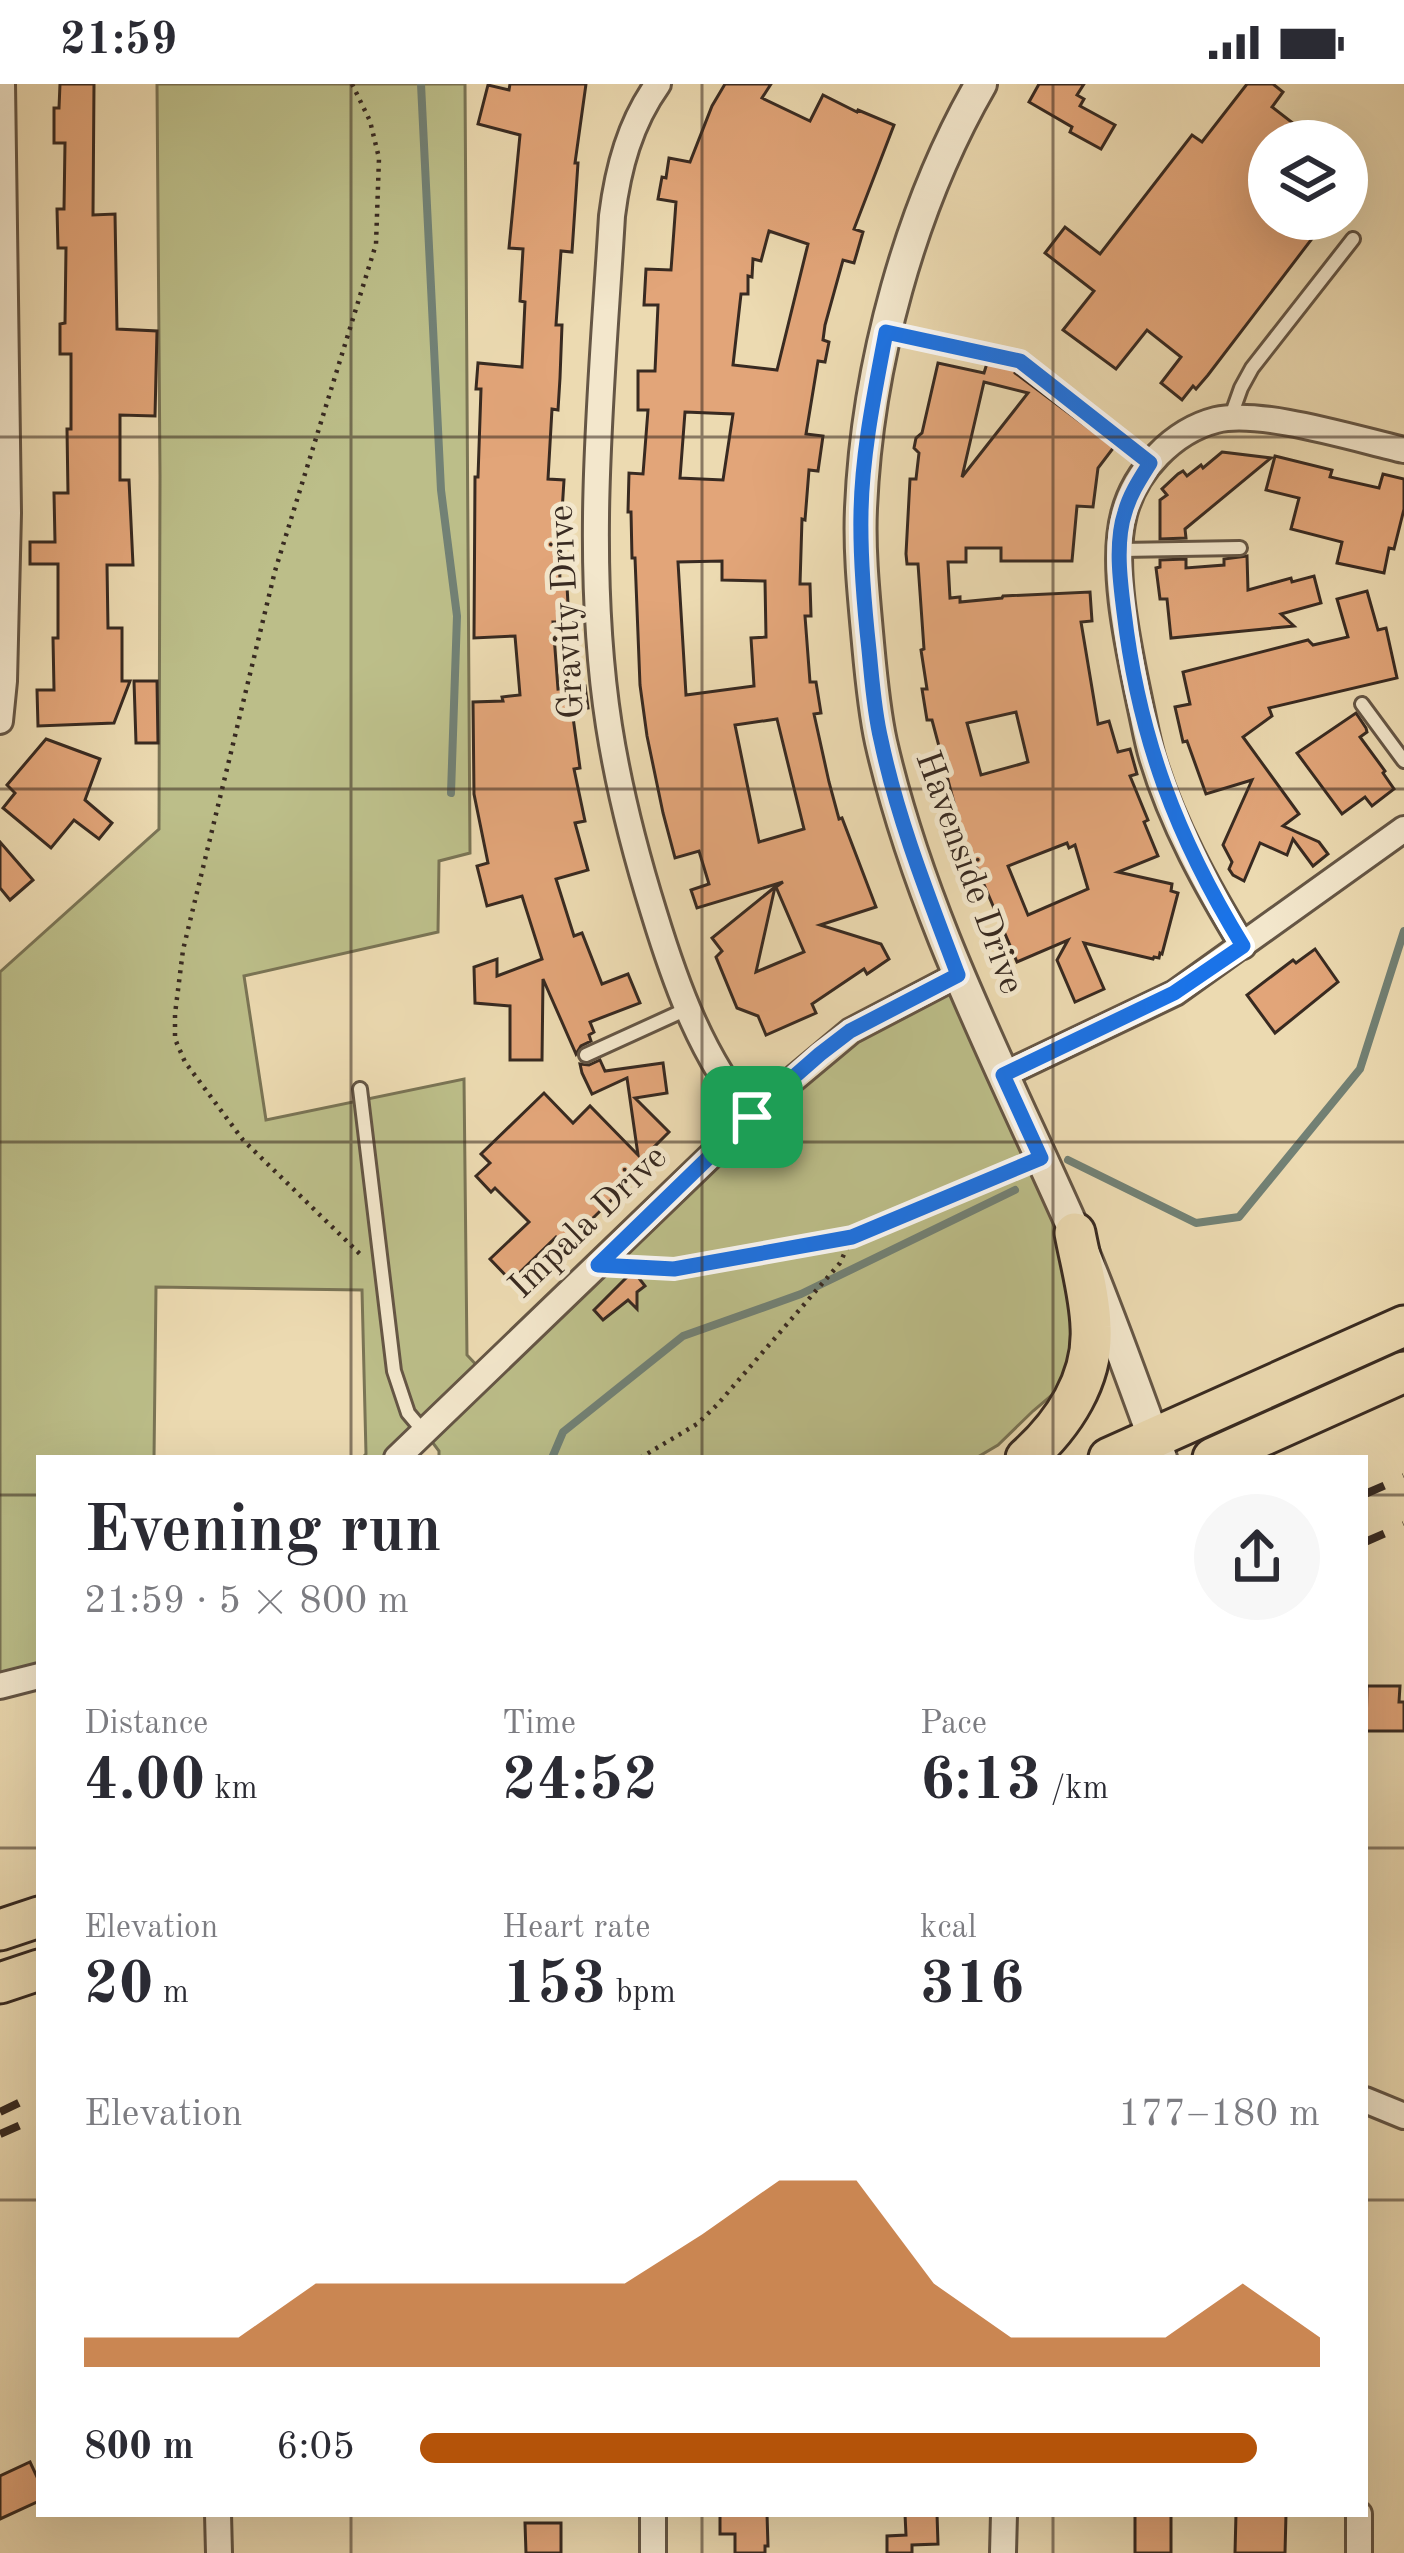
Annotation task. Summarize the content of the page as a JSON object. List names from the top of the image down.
{
  "streets": {
    "street": ["Gravity Drive", "Havenside Drive", "Impala Drive"]
  },
  "crossings": [
    ["Gravity Drive", "Impala Drive"],
    ["Havenside Drive", "Impala Drive"]
  ],
  "page": {
    "status": "21:59",
    "heading": ["Evening run", "21:59 · 5 × 800 m"],
    "stats": [
      ["Distance", "4.00 km"],
      ["Time", "24:52"],
      ["Pace", "6:13 /km"],
      ["Elevation", "20 m"],
      ["Heart rate", "153 bpm"],
      ["kcal", "316"]
    ],
    "chart": ["Elevation", "177–180 m"],
    "list": [
      {
        "name": "800 m",
        "note": "6:05"
      }
    ]
  }
}
